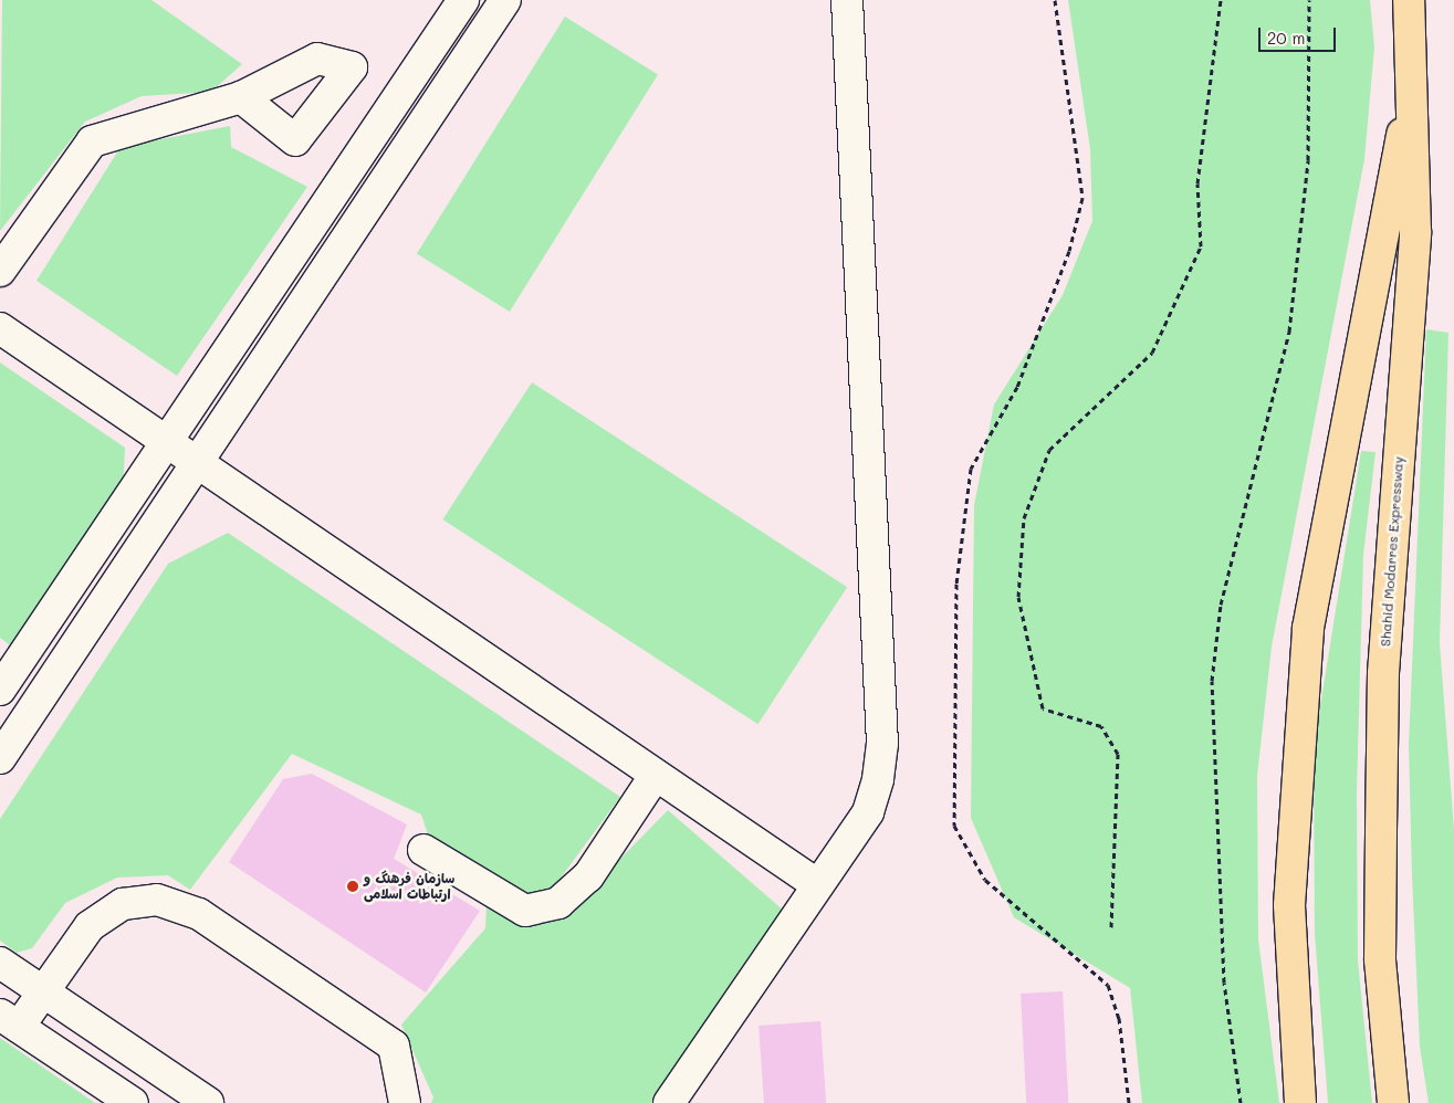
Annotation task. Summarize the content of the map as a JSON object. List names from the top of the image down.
{
  "streets": {
    "highway": ["Shahid Modarres Expressway"]
  },
  "places": ["سازمان فرهنگ و ارتباطات اسلامی"],
  "scale_bar": "20 m"
}
